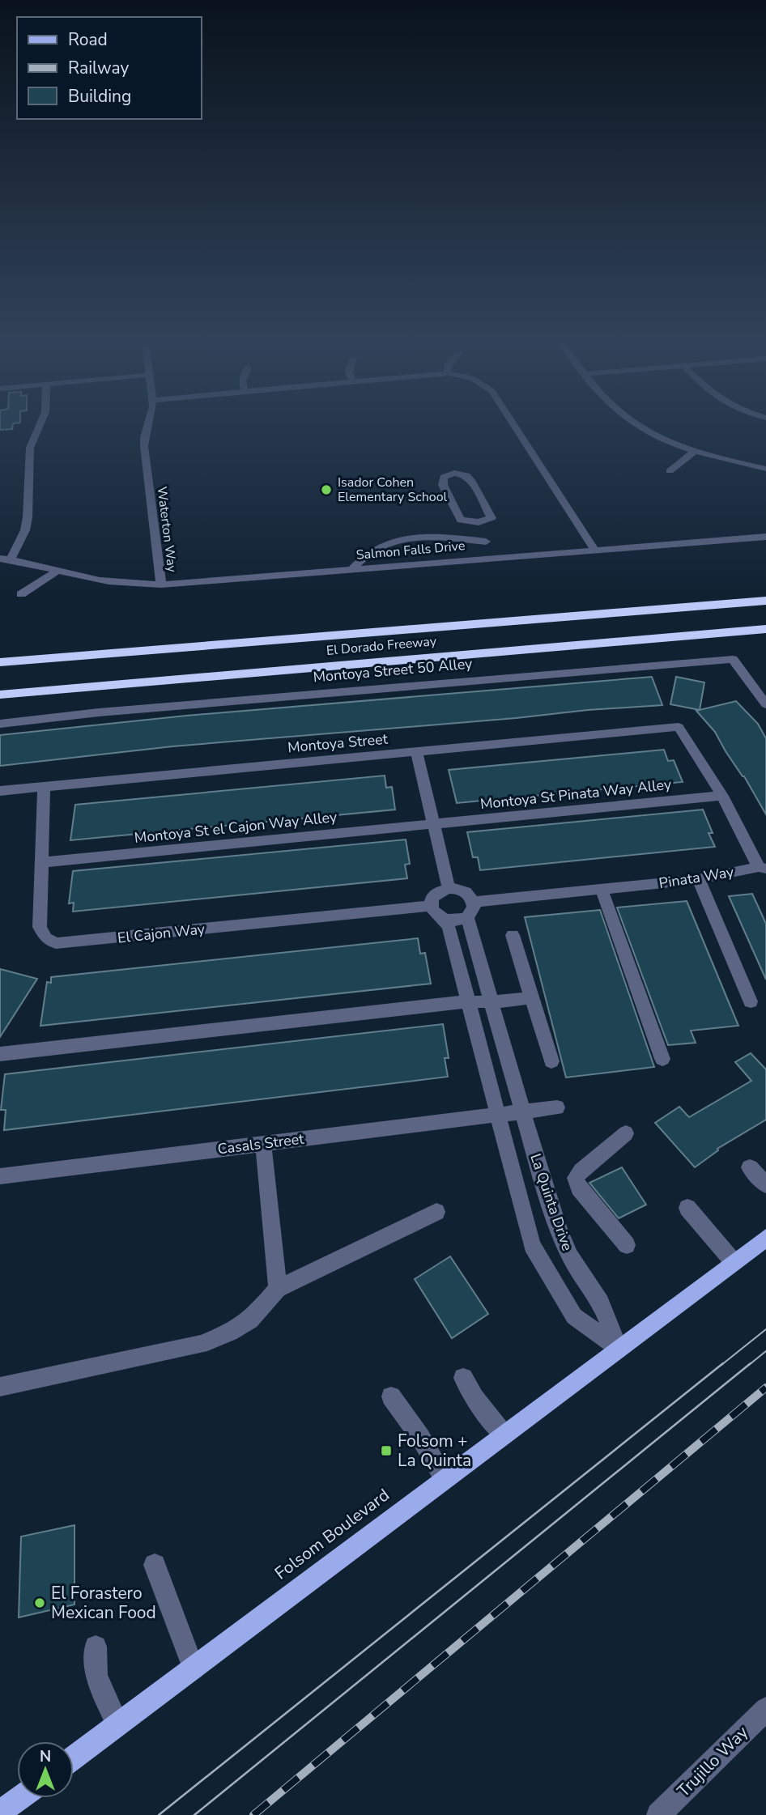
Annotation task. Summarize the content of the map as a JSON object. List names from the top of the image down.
{
  "streets": {
    "highway": ["El Dorado Freeway"],
    "main road": ["Folsom Boulevard"],
    "street": [
      "Waterton Way",
      "Salmon Falls Drive",
      "Montoya Street 50 Alley",
      "Montoya Street",
      "Montoya St Pinata Way Alley",
      "Montoya St el Cajon Way Alley",
      "Pinata Way",
      "El Cajon Way",
      "Casals Street",
      "La Quinta Drive",
      "Trujillo Way"
    ]
  },
  "crossings": [
    ["Waterton Way", "Salmon Falls Drive"],
    ["Montoya Street", "Pinata Way"],
    ["Montoya Street", "El Cajon Way"],
    ["Montoya St Pinata Way Alley", "Montoya St el Cajon Way Alley"],
    ["Montoya St Pinata Way Alley", "Pinata Way"],
    ["Montoya St el Cajon Way Alley", "El Cajon Way"],
    ["Pinata Way", "El Cajon Way"],
    ["Pinata Way", "La Quinta Drive"],
    ["El Cajon Way", "La Quinta Drive"],
    ["Casals Street", "La Quinta Drive"],
    ["La Quinta Drive", "Folsom Boulevard"]
  ],
  "places": {
    "other": ["Isador Cohen Elementary School", "El Forastero Mexican Food"],
    "transit": ["Folsom + La Quinta"]
  },
  "legend": ["Road", "Railway", "Building"],
  "north": "top"
}
